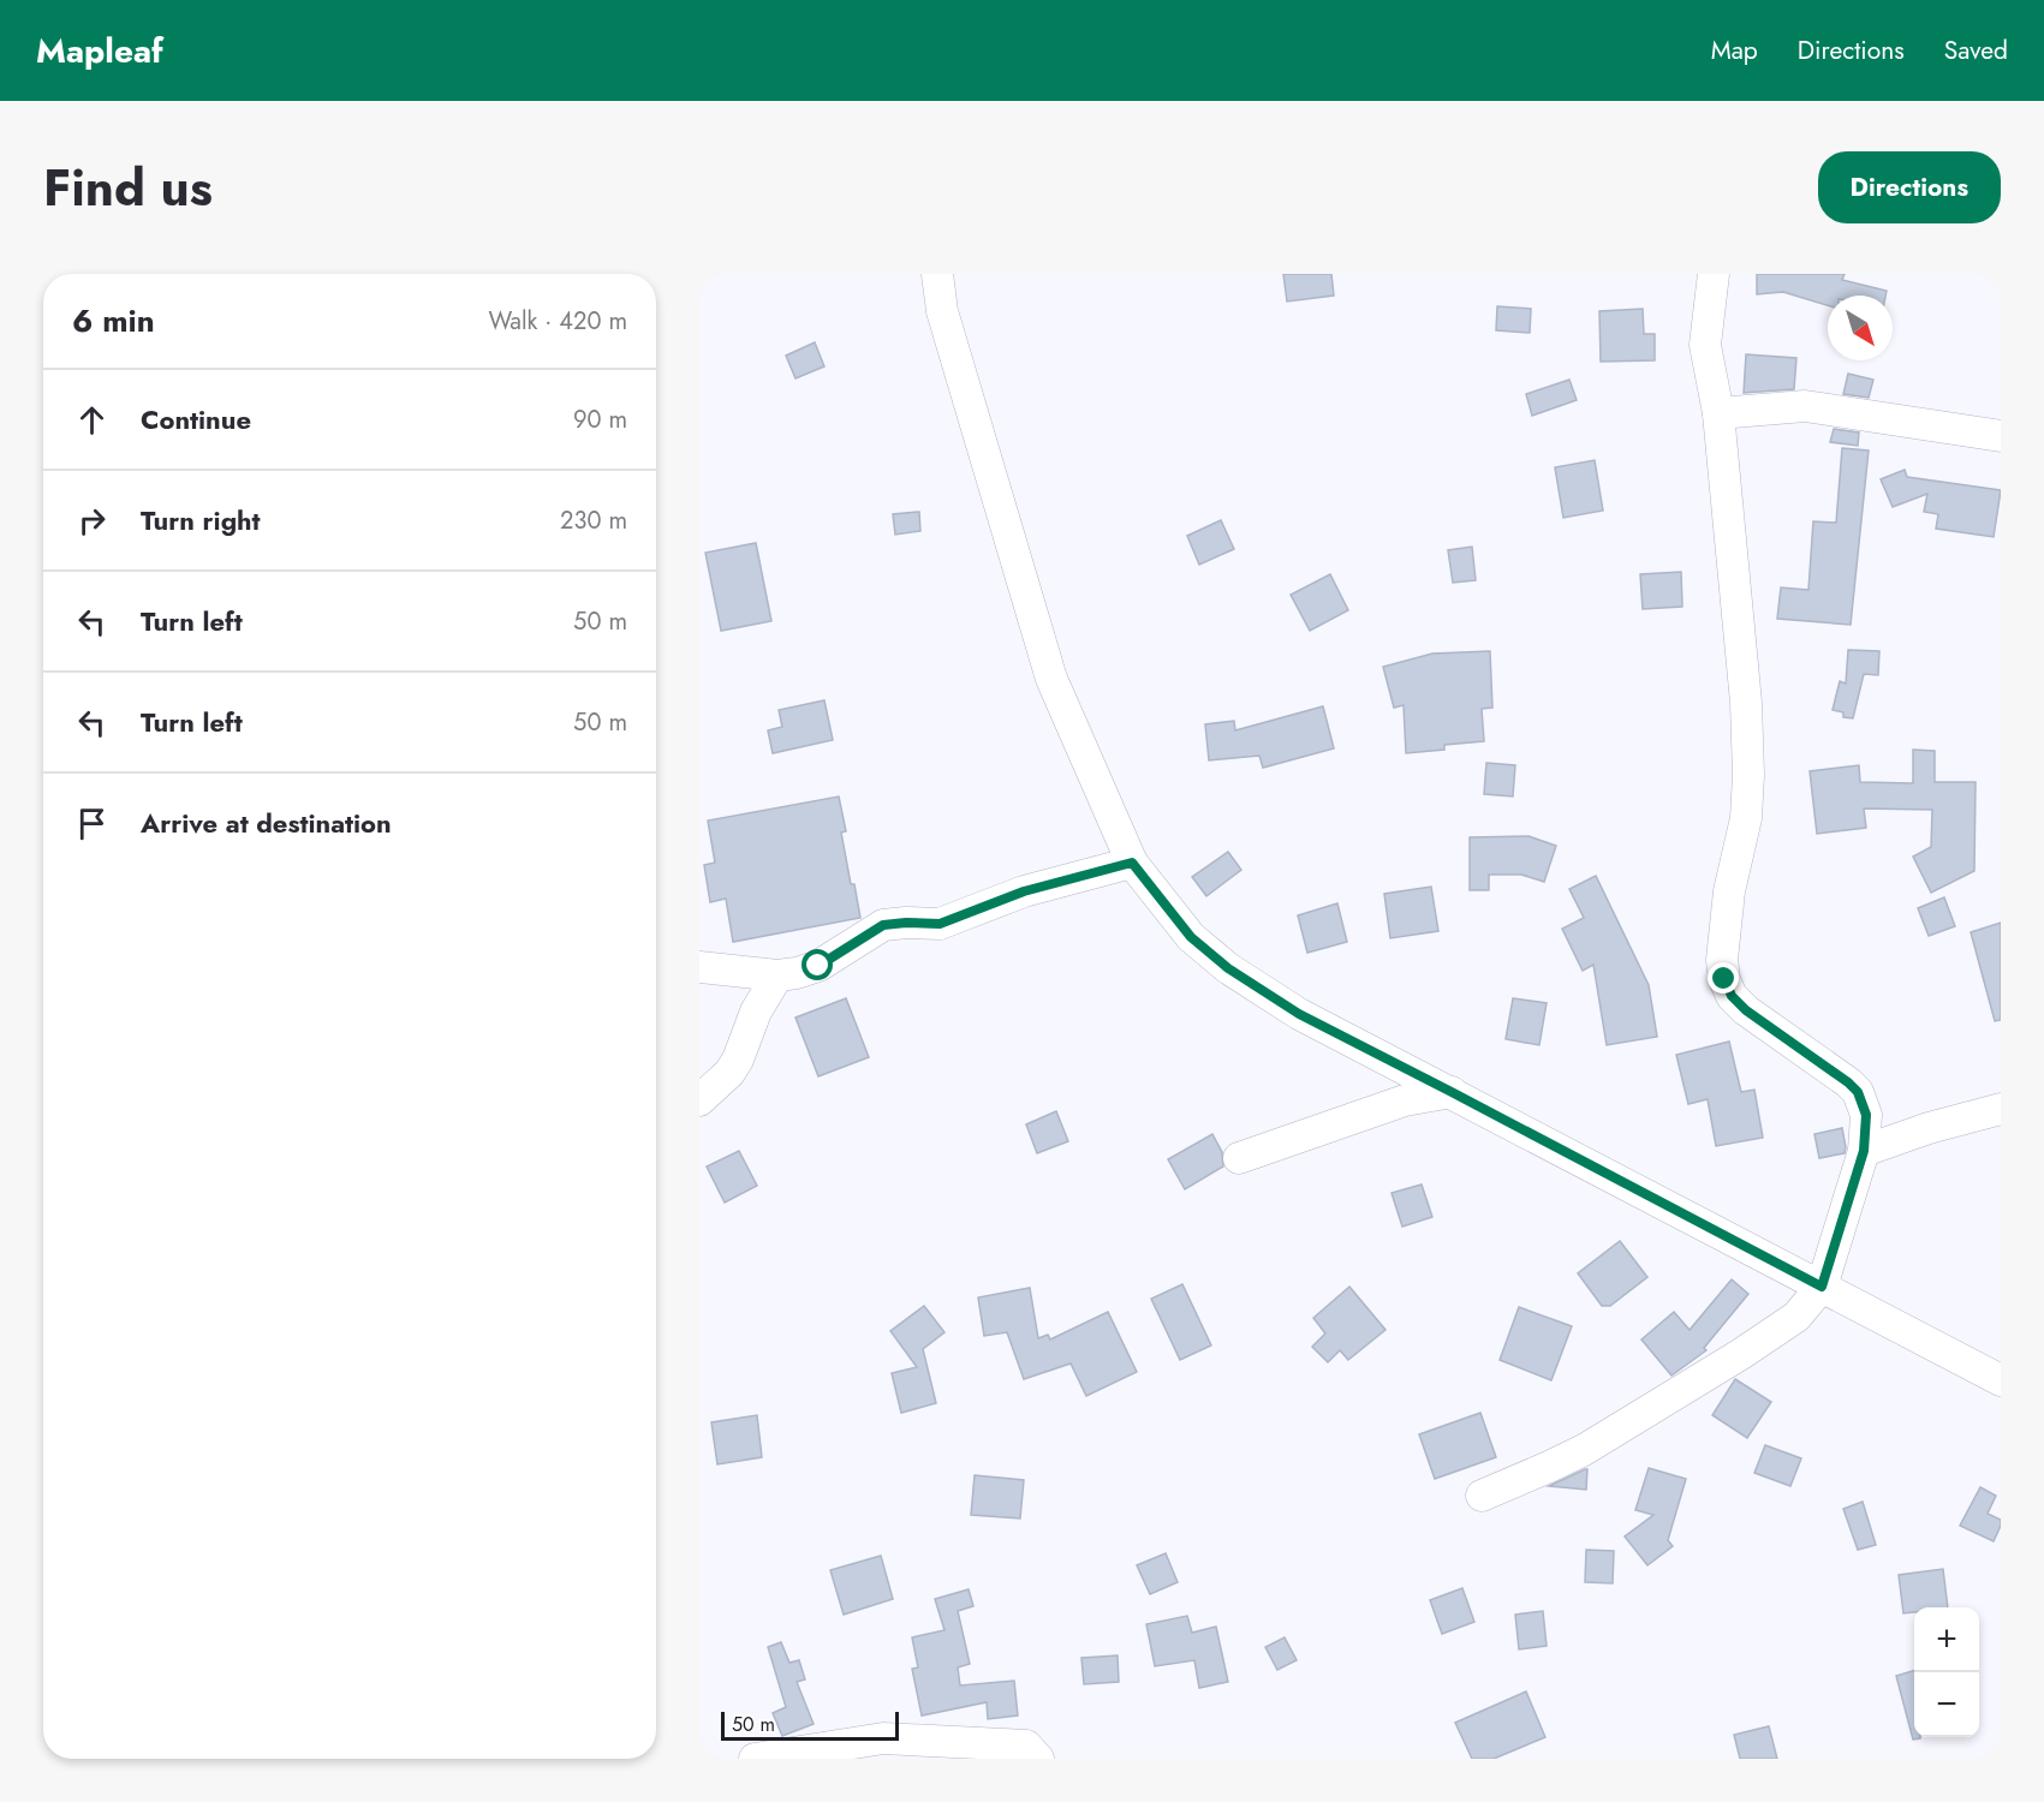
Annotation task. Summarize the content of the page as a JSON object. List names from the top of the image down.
{
  "scale_bar": "50 m",
  "north": "bottom right",
  "page": {
    "header": "Mapleaf",
    "nav": ["Map", "Directions", "Saved"],
    "title": "Find us",
    "buttons": "Directions",
    "heading": ["6 min", "Walk · 420 m"],
    "list": [
      ["Continue", "90 m"],
      ["Turn right", "230 m"],
      ["Turn left", "50 m"],
      ["Turn left", "50 m"],
      "Arrive at destination"
    ],
    "map_buttons": ["+", "−"],
    "scale": "50 m"
  }
}
